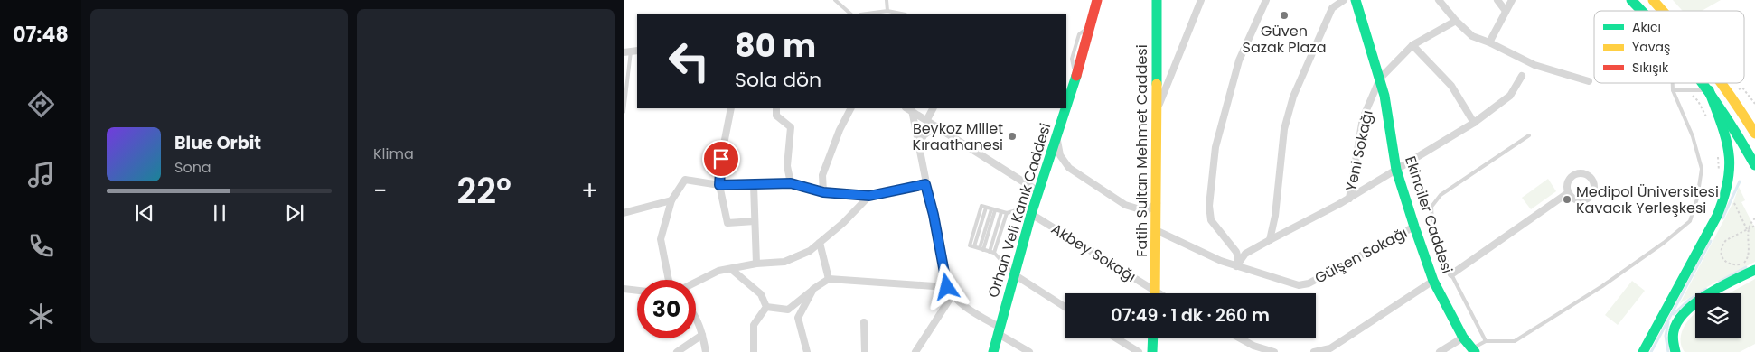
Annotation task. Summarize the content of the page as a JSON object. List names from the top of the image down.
{
  "streets": {
    "main road": ["Fatih Sultan Mehmet Caddesi", "Orhan Veli Kanık Caddesi", "Ekinciler Caddesi"],
    "street": ["Yeni Sokağı", "Akbey Sokağı", "Gülşen Sokağı"]
  },
  "crossings": [
    ["Fatih Sultan Mehmet Caddesi", "Gülşen Sokağı"],
    ["Yeni Sokağı", "Ekinciler Caddesi"],
    ["Orhan Veli Kanık Caddesi", "Akbey Sokağı"],
    ["Ekinciler Caddesi", "Gülşen Sokağı"]
  ],
  "places": ["Güven Sazak Plaza", "Beykoz Millet Kıraathanesi", "Medipol Üniversitesi Kavacık Yerleşkesi"],
  "legend": ["Akıcı", "Yavaş", "Sıkışık"],
  "page": {
    "tabs": "07:48",
    "tile": "Klima",
    "turn": ["80 m", "Sola dön"],
    "song": ["Blue Orbit", "Sona"],
    "heat": ["−", "22°", "+"],
    "limit": "30",
    "trip": "07:49 · 1 dk · 260 m"
  }
}
